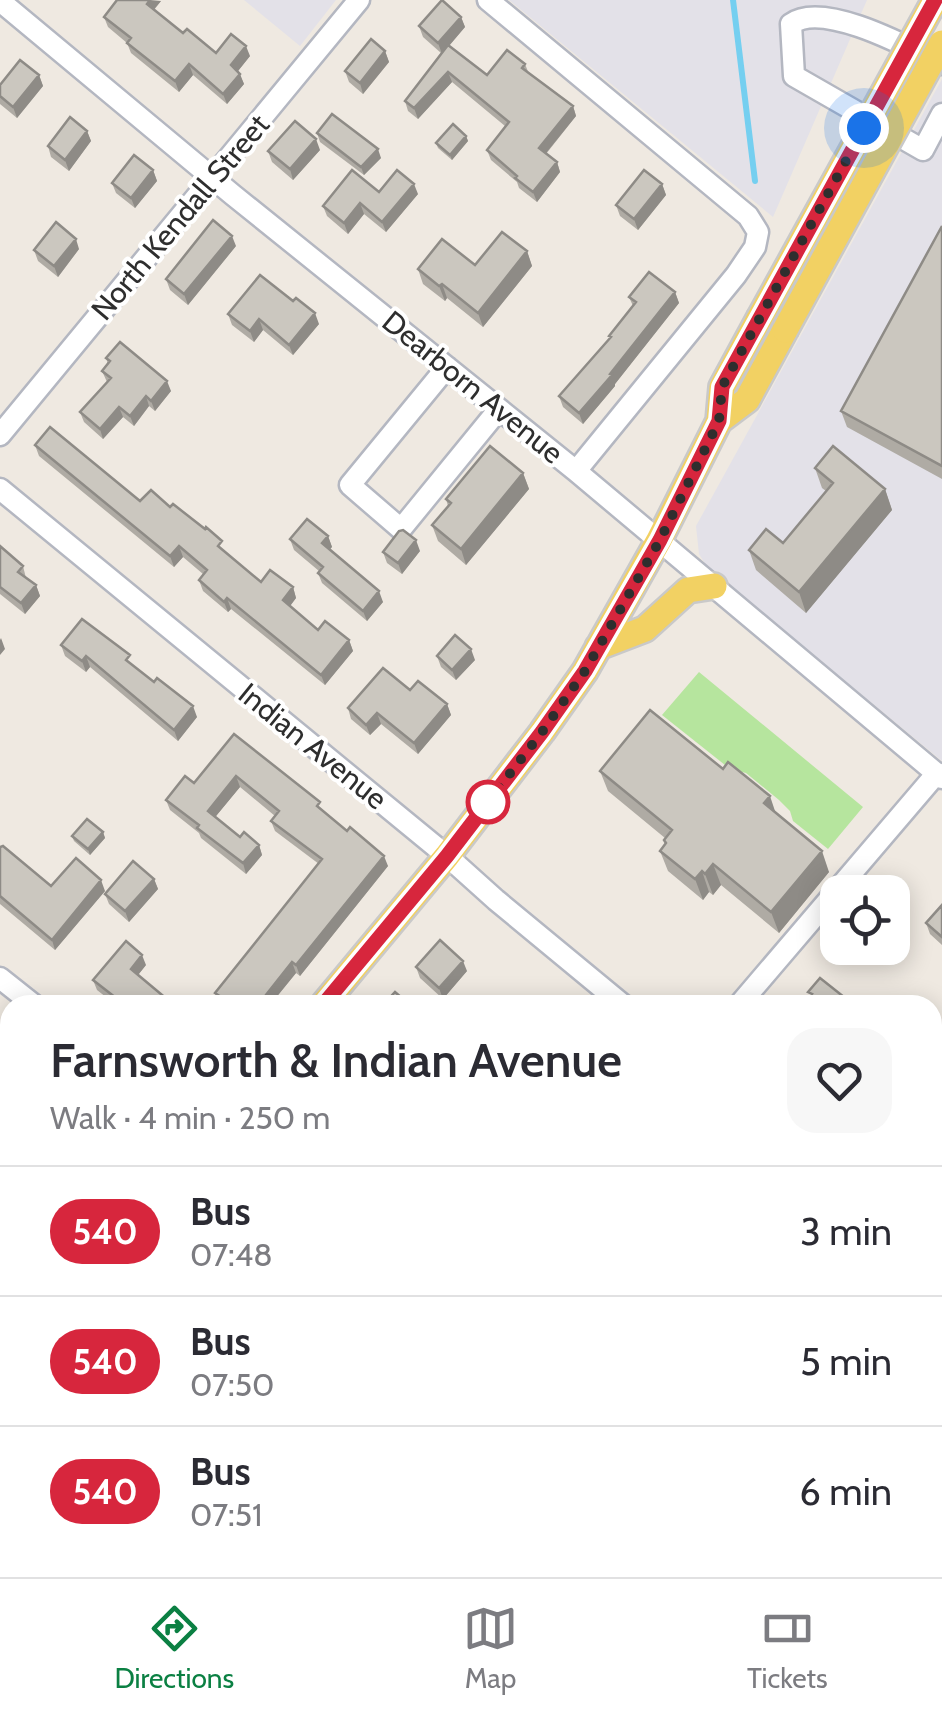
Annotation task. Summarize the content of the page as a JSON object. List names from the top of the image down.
{
  "streets": {
    "street": ["North Kendall Street", "Dearborn Avenue", "Indian Avenue"]
  },
  "crossings": [
    ["North Kendall Street", "Dearborn Avenue"]
  ],
  "lines": ["bus line 540"],
  "page": {
    "heading": ["Farnsworth & Indian Avenue", "Walk · 4 min · 250 m"],
    "list": [
      {
        "mark": "540",
        "name": "Bus",
        "note": "07:48",
        "value": "3 min"
      },
      {
        "mark": "540",
        "name": "Bus",
        "note": "07:50",
        "value": "5 min"
      },
      {
        "mark": "540",
        "name": "Bus",
        "note": "07:51",
        "value": "6 min"
      }
    ],
    "tabs": ["Directions", "Map", "Tickets"]
  }
}
